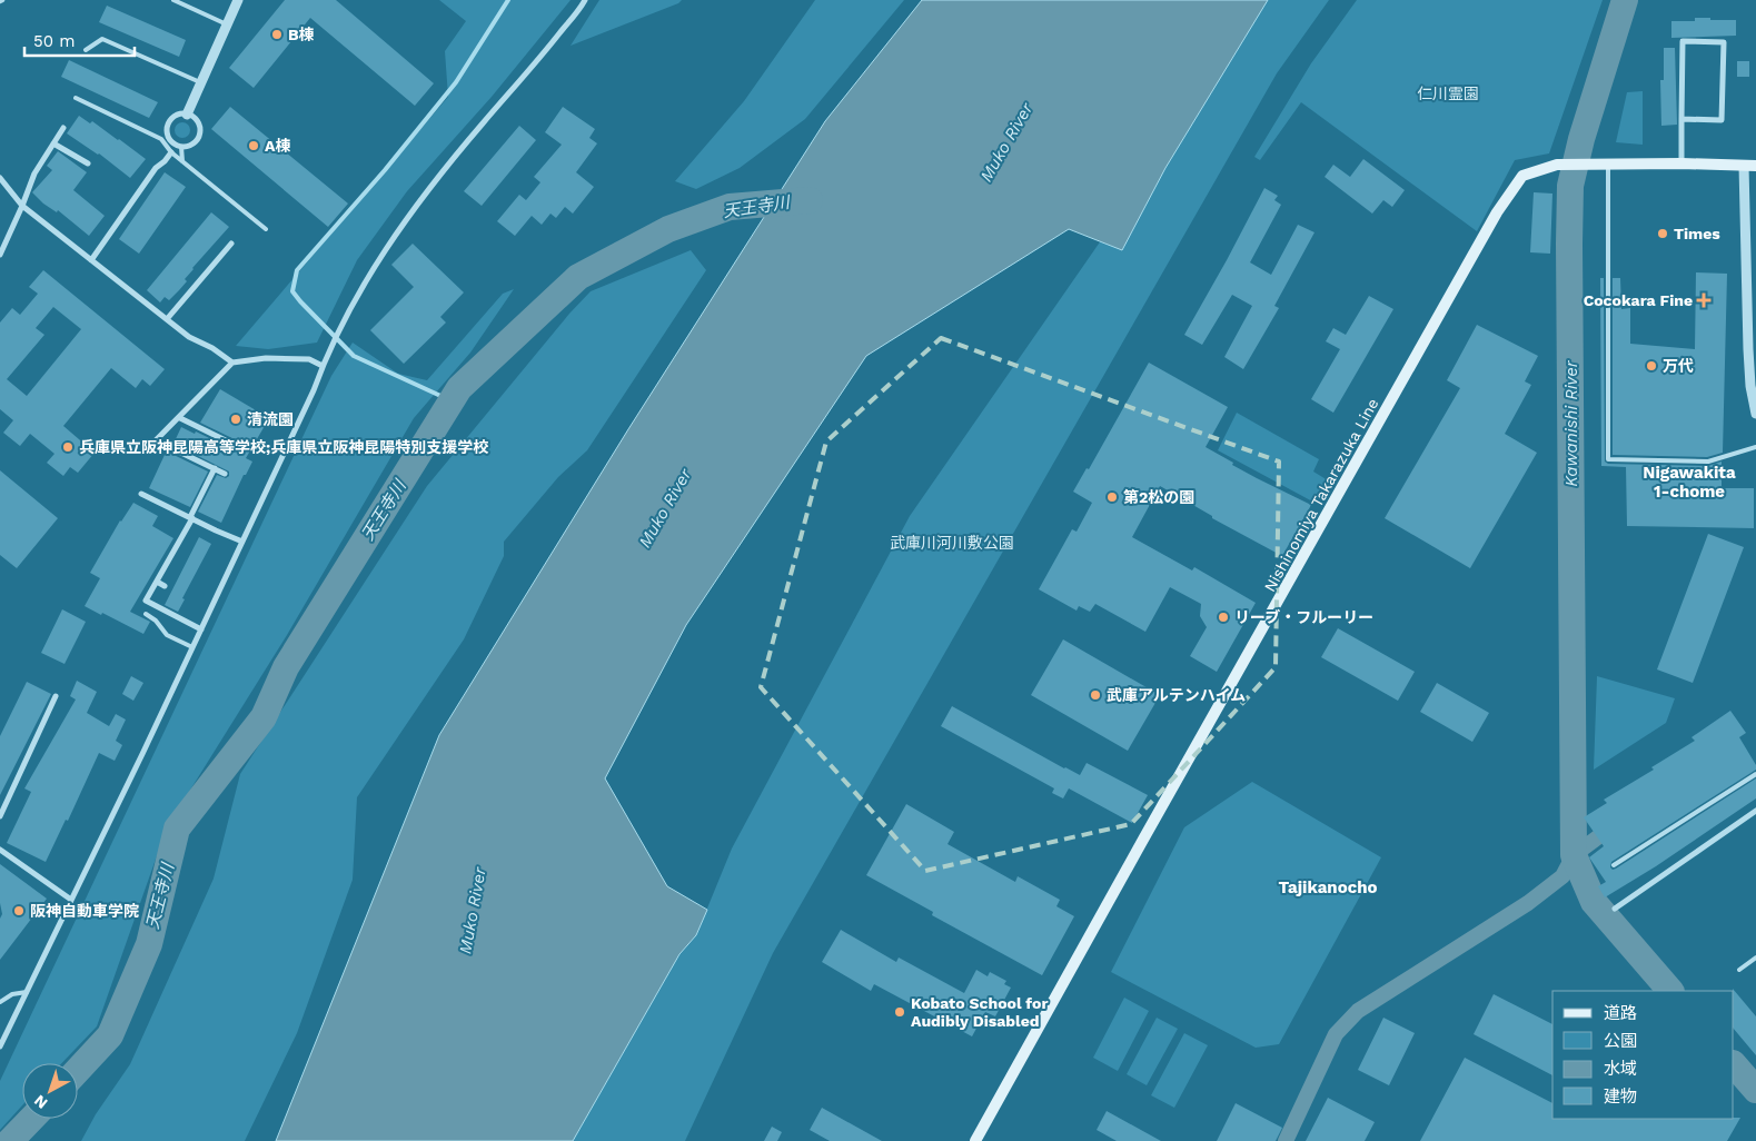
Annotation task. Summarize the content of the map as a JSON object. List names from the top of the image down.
{
  "streets": {
    "main road": ["Nishinomiya Takarazuka Line"]
  },
  "districts": ["Nigawakita 1-chome", "Tajikanocho"],
  "water": ["Muko River", "天王寺川", "Kawanishi River"],
  "parks": ["仁川霊園", "武庫川河川敷公園"],
  "places": {
    "other": [
      "B棟",
      "A棟",
      "Times",
      "万代",
      "清流園",
      "兵庫県立阪神昆陽高等学校;兵庫県立阪神昆陽特別支援学校",
      "第2松の園",
      "リーブ・フルーリー",
      "武庫アルテンハイム",
      "阪神自動車学院",
      "Kobato School for Audibly Disabled"
    ],
    "health": ["Cocokara Fine"]
  },
  "legend": [
    "道路",
    "公園",
    "水域",
    "建物"
  ],
  "scale_bar": "50 m",
  "north": "bottom left"
}
